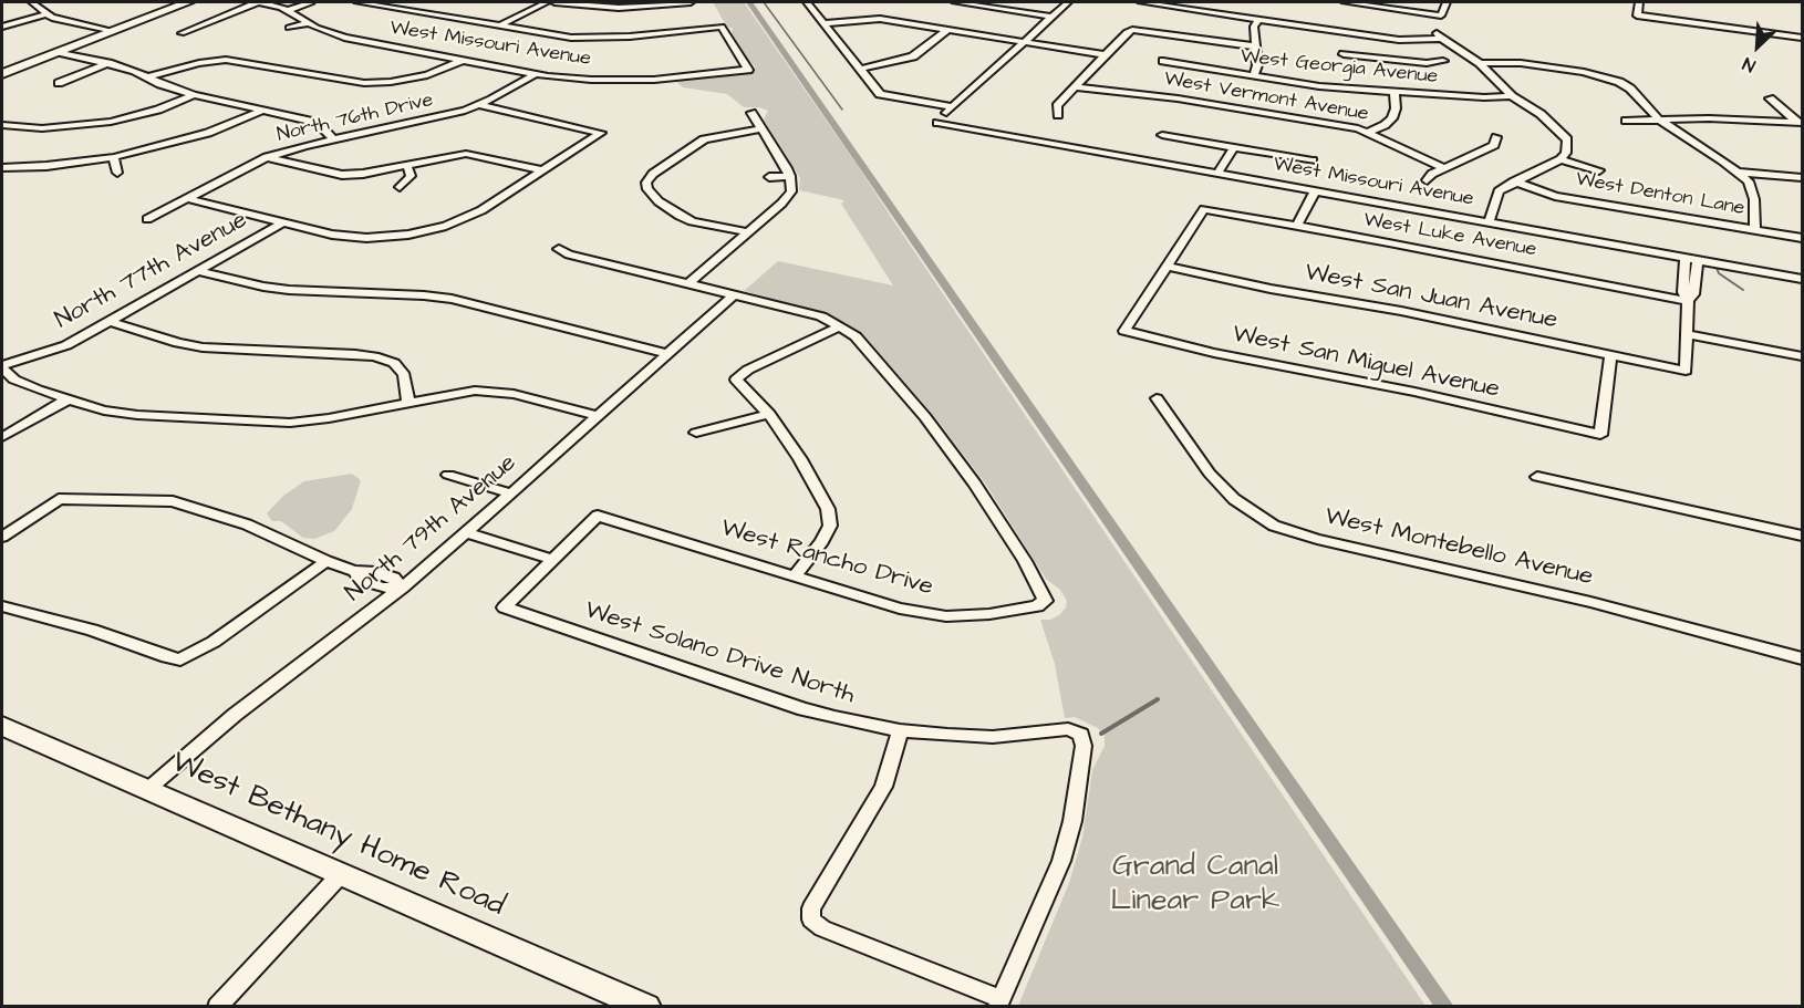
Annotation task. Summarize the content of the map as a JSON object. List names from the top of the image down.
{
  "streets": {
    "main road": ["West Bethany Home Road"],
    "street": [
      "West Missouri Avenue",
      "West Georgia Avenue",
      "West Vermont Avenue",
      "North 76th Drive",
      "West Denton Lane",
      "West Luke Avenue",
      "North 77th Avenue",
      "West San Juan Avenue",
      "West San Miguel Avenue",
      "North 79th Avenue",
      "West Montebello Avenue",
      "West Rancho Drive",
      "West Solano Drive North"
    ]
  },
  "crossings": [
    ["West Missouri Avenue", "North 76th Drive"],
    ["West Luke Avenue", "West San Juan Avenue"],
    ["West Luke Avenue", "West San Miguel Avenue"],
    ["West San Juan Avenue", "West San Miguel Avenue"],
    ["North 79th Avenue", "West Bethany Home Road"],
    ["West Rancho Drive", "West Solano Drive North"]
  ],
  "parks": ["Grand Canal Linear Park"],
  "north": "bottom left"
}
